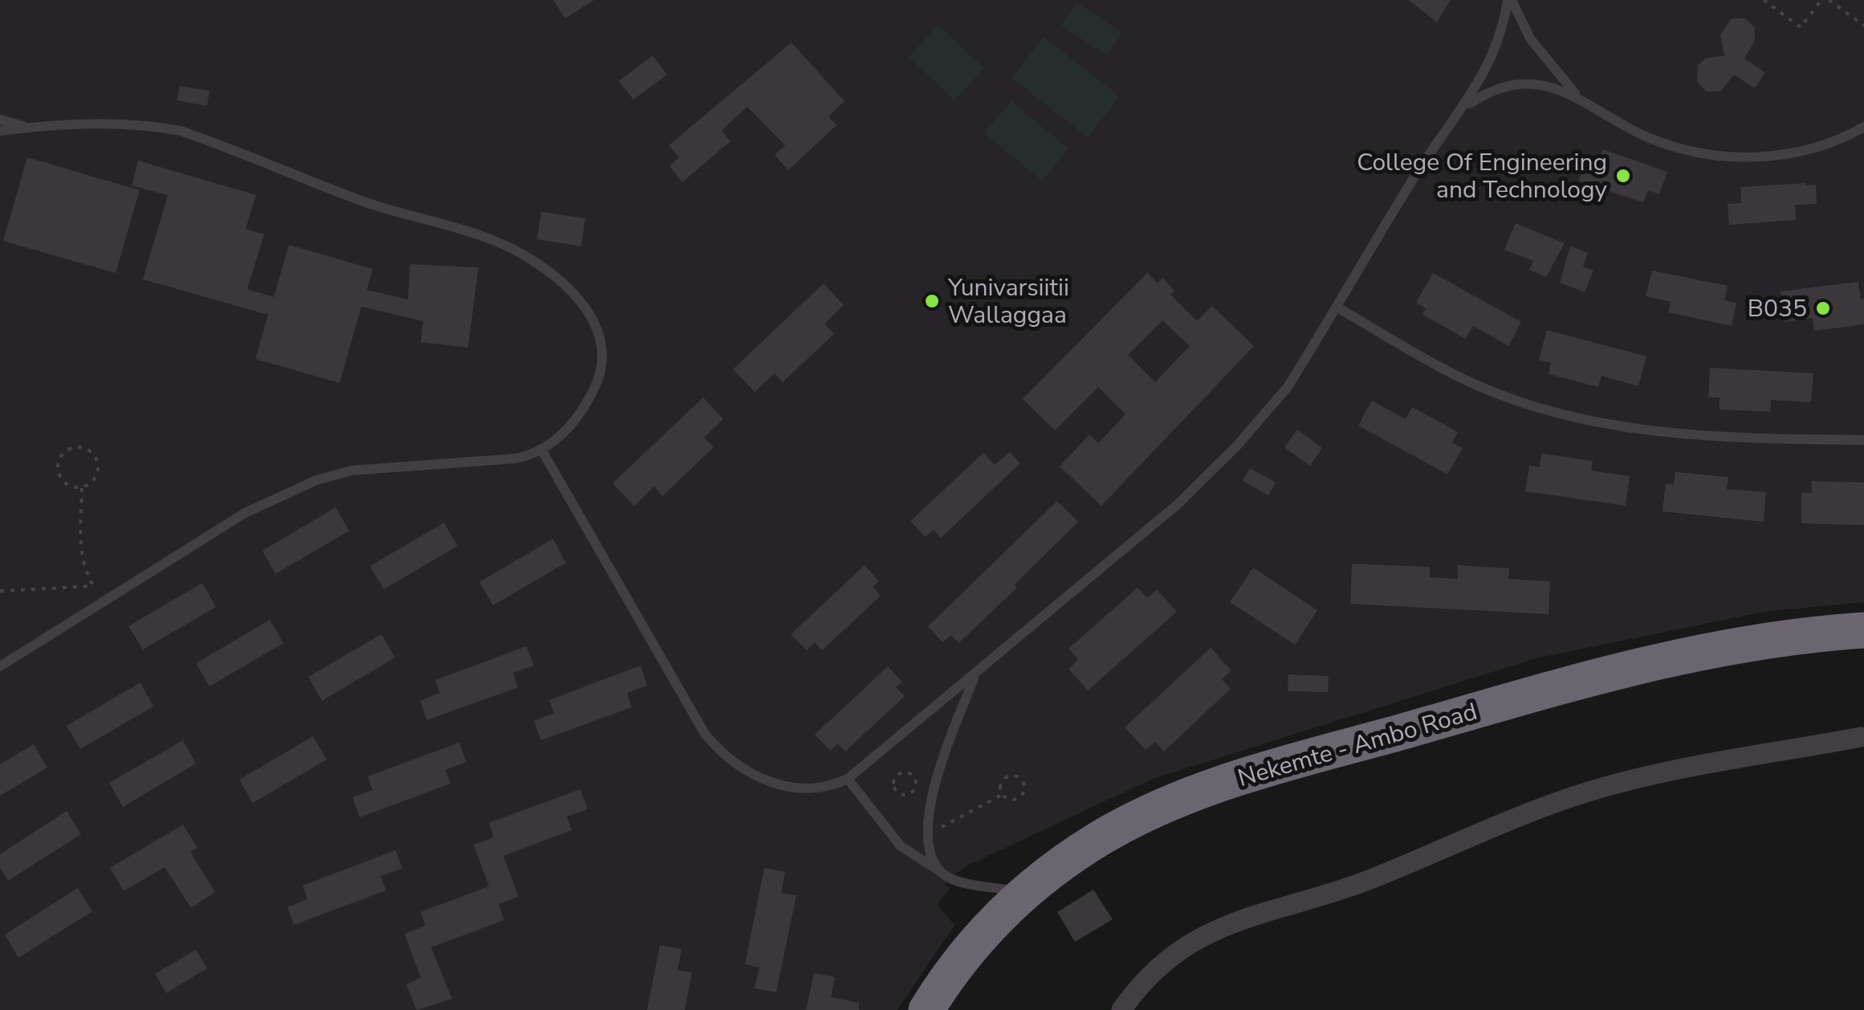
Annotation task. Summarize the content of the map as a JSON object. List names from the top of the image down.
{
  "streets": {
    "highway": ["Nekemte - Ambo Road"]
  },
  "places": ["College Of Engineering and Technology", "Yunivarsiitii Wallaggaa", "B035"]
}
